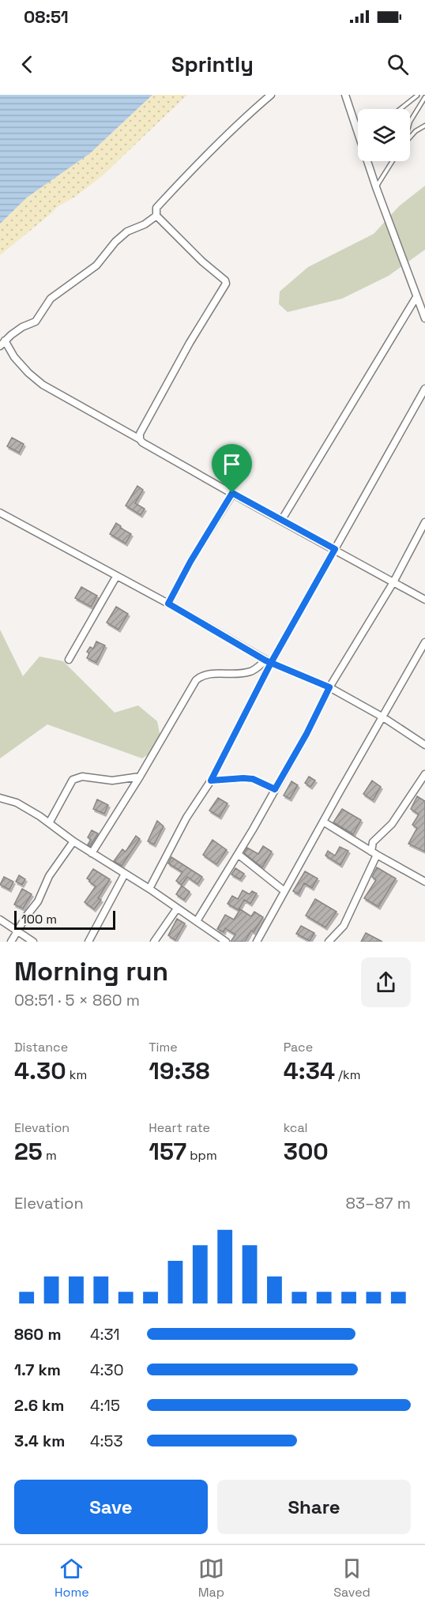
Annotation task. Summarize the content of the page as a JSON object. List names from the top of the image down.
{
  "scale_bar": "100 m",
  "page": {
    "status": "08:51",
    "header": "Sprintly",
    "scale": "100 m",
    "heading": ["Morning run", "08:51 · 5 × 860 m"],
    "stats": [
      ["Distance", "4.30 km"],
      ["Time", "19:38"],
      ["Pace", "4:34 /km"],
      ["Elevation", "25 m"],
      ["Heart rate", "157 bpm"],
      ["kcal", "300"]
    ],
    "chart": ["Elevation", "83–87 m"],
    "list": [
      {
        "name": "860 m",
        "note": "4:31"
      },
      {
        "name": "1.7 km",
        "note": "4:30"
      },
      {
        "name": "2.6 km",
        "note": "4:15"
      },
      {
        "name": "3.4 km",
        "note": "4:53"
      }
    ],
    "buttons": ["Save", "Share"],
    "tabs": ["Home", "Map", "Saved"]
  }
}
